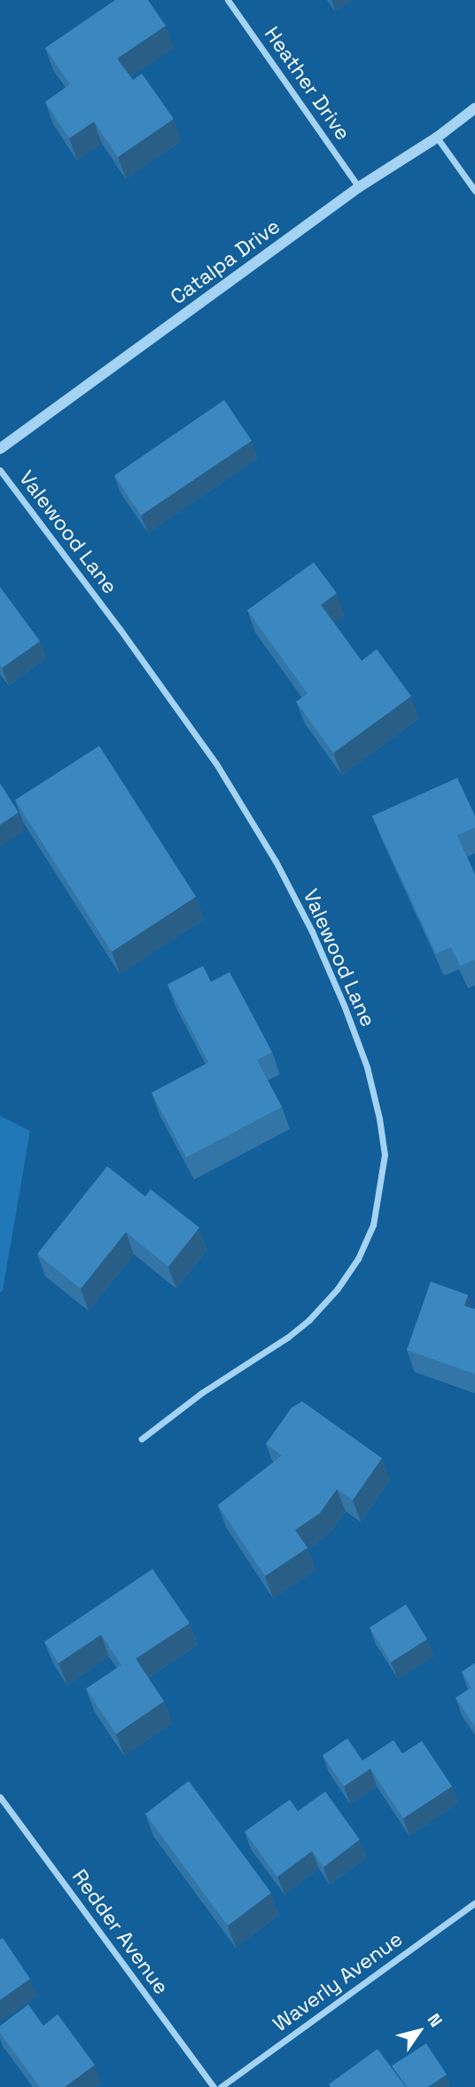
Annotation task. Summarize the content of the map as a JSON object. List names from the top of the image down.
{
  "streets": {
    "street": [
      "Heather Drive",
      "Catalpa Drive",
      "Valewood Lane",
      "Redder Avenue",
      "Waverly Avenue"
    ]
  },
  "crossings": [
    ["Heather Drive", "Catalpa Drive"]
  ],
  "north": "top right"
}
